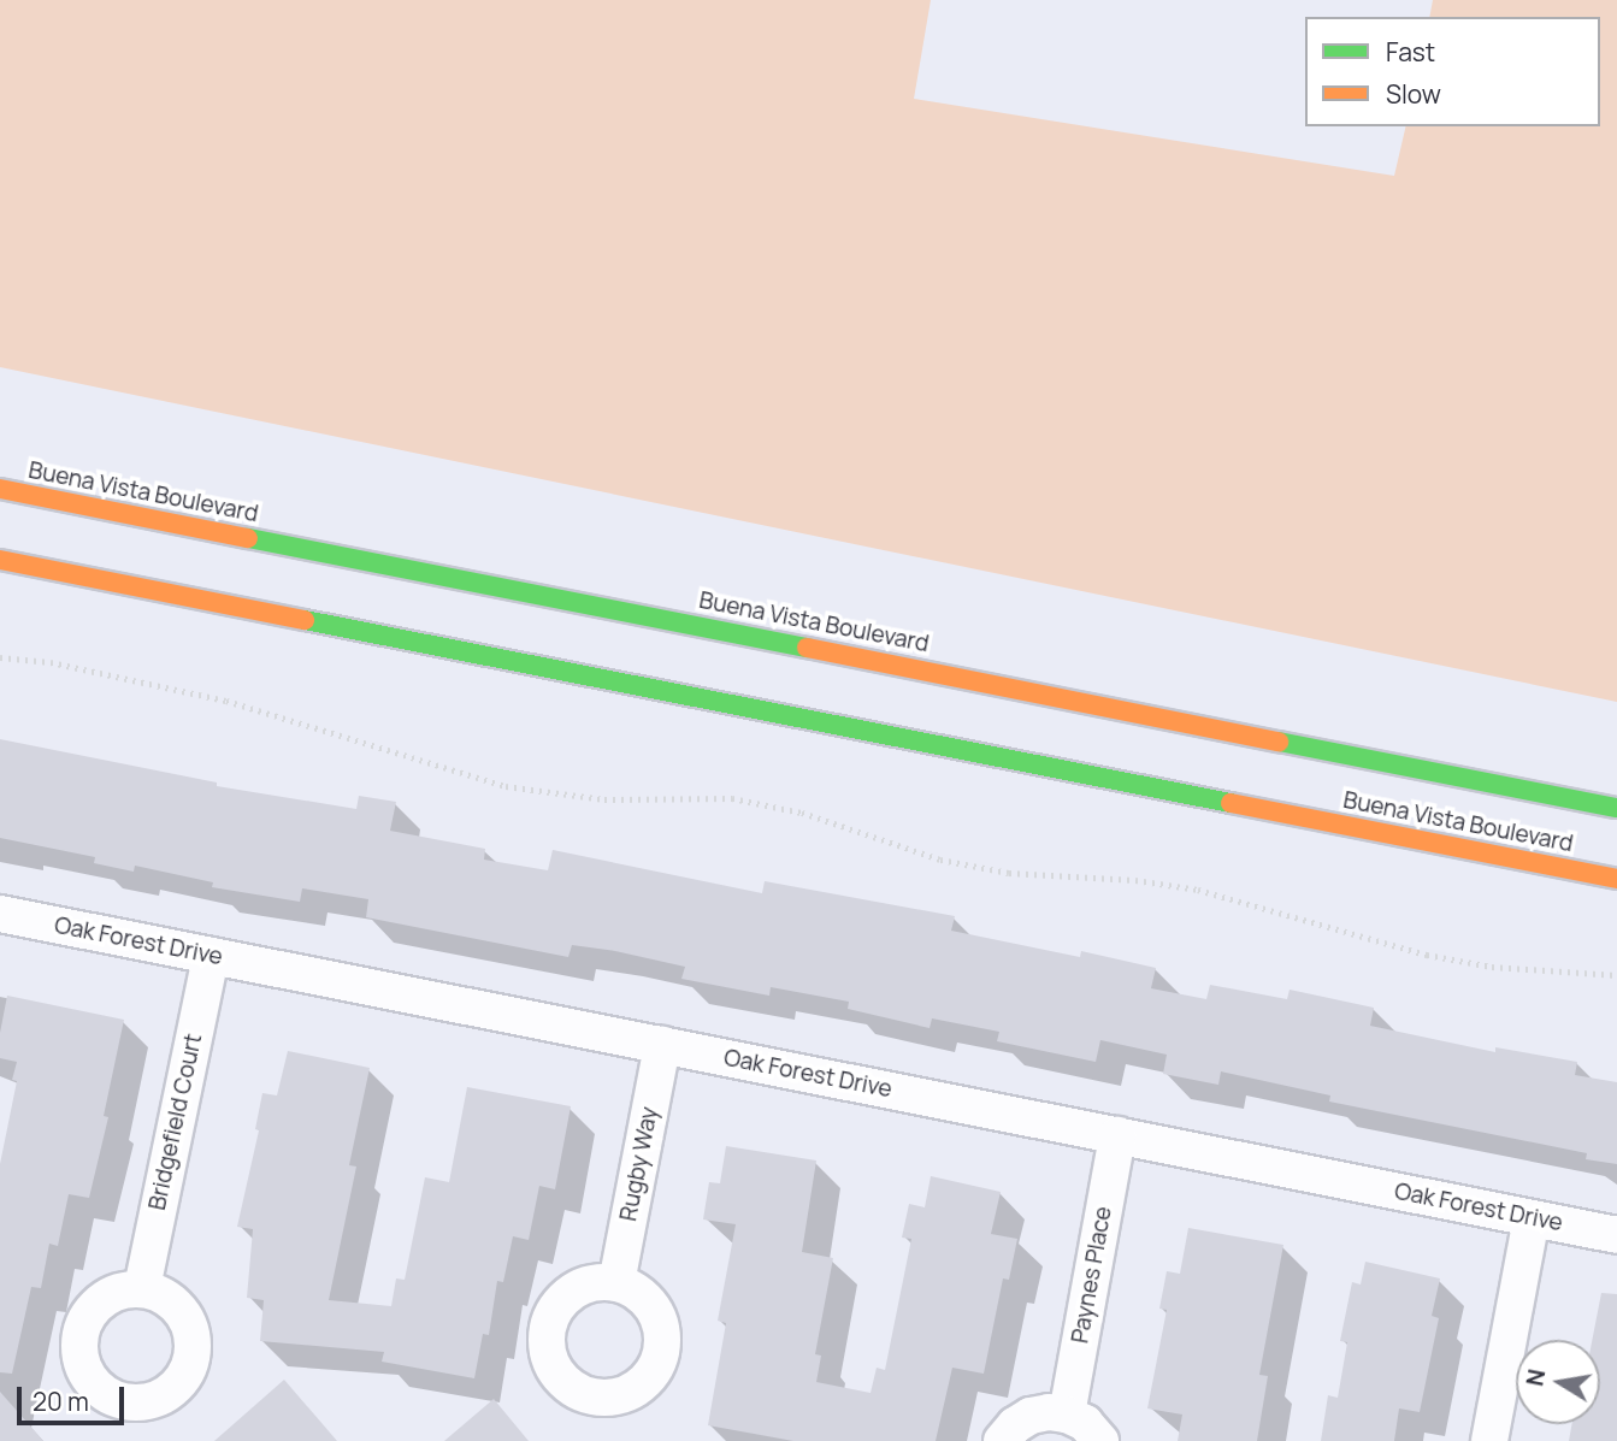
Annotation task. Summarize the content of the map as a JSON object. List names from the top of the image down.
{
  "streets": {
    "main road": ["Buena Vista Boulevard"],
    "street": [
      "Oak Forest Drive",
      "Bridgefield Court",
      "Rugby Way",
      "Paynes Place"
    ]
  },
  "crossings": [
    ["Oak Forest Drive", "Bridgefield Court"],
    ["Oak Forest Drive", "Rugby Way"],
    ["Oak Forest Drive", "Paynes Place"]
  ],
  "legend": ["Fast", "Slow"],
  "scale_bar": "20 m",
  "north": "left"
}
